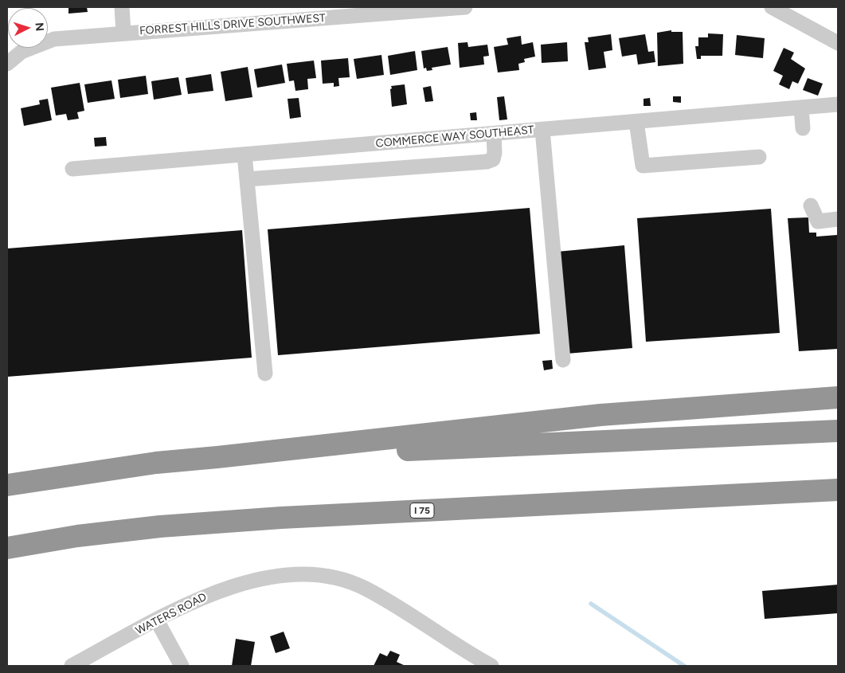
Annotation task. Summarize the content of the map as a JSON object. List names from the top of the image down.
{
  "streets": {
    "highway": ["I 75"],
    "street": ["FORREST HILLS DRIVE SOUTHWEST", "COMMERCE WAY SOUTHEAST", "WATERS ROAD"]
  },
  "north": "right"
}
